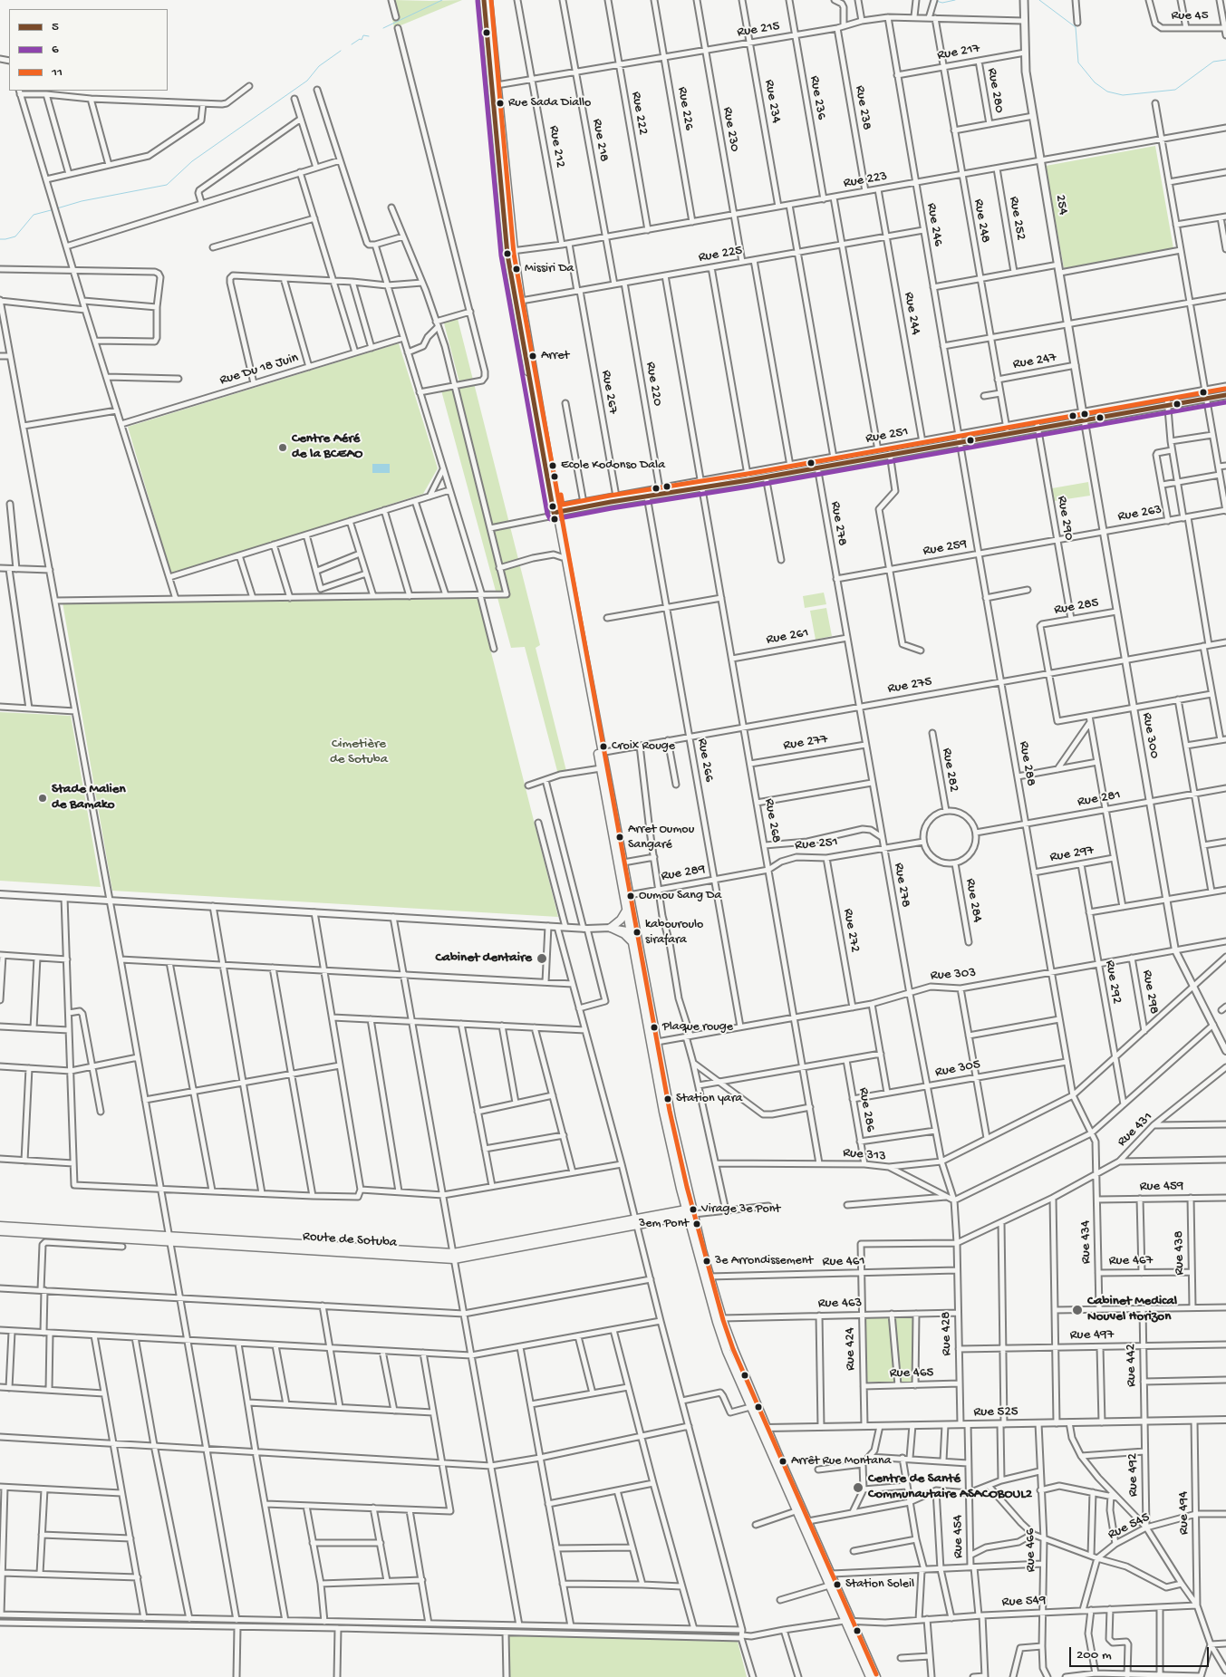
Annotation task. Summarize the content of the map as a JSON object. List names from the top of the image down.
{
  "streets": {
    "main road": ["254", "Rue 251", "Route de Sotuba"],
    "street": [
      "Rue 45",
      "Rue 215",
      "Rue 217",
      "Rue 280",
      "Rue 236",
      "Rue 234",
      "Rue 238",
      "Rue 226",
      "Rue 222",
      "Rue 230",
      "Rue 218",
      "Rue 212",
      "Rue 223",
      "Rue 252",
      "Rue 248",
      "Rue 246",
      "Rue 225",
      "Rue 244",
      "Rue 247",
      "Rue Du 18 Juin",
      "Rue 220",
      "Rue 267",
      "Rue 263",
      "Rue 290",
      "Rue 278",
      "Rue 259",
      "Rue 285",
      "Rue 261",
      "Rue 275",
      "Rue 300",
      "Rue 277",
      "Rue 266",
      "Rue 288",
      "Rue 282",
      "Rue 281",
      "Rue 268",
      "Rue 297",
      "Rue 289",
      "Rue 284",
      "Rue 272",
      "Rue 303",
      "Rue 292",
      "Rue 298",
      "Rue 305",
      "Rue 286",
      "Rue 431",
      "Rue 313",
      "Rue 459",
      "Rue 434",
      "Rue 438",
      "Rue 467",
      "Rue 461",
      "Rue 463",
      "Rue 428",
      "Rue 497",
      "Rue 424",
      "Rue 442",
      "Rue 465",
      "Rue 525",
      "Rue 492",
      "Rue 494",
      "Rue 545",
      "Rue 454",
      "Rue 466",
      "Rue 549"
    ]
  },
  "crossings": [
    ["Rue 215", "Rue 236"],
    ["Rue 215", "Rue 234"],
    ["Rue 215", "Rue 238"],
    ["Rue 215", "Rue 226"],
    ["Rue 215", "Rue 222"],
    ["Rue 215", "Rue 230"],
    ["Rue 215", "Rue 218"],
    ["Rue 215", "Rue 212"],
    ["Rue 215", "254"],
    ["Rue 215", "Rue 248"],
    ["Rue 215", "Rue 246"],
    ["Rue 217", "Rue 280"],
    ["Rue 217", "254"],
    ["Rue 217", "Rue 248"],
    ["Rue 217", "Rue 246"],
    ["Rue 236", "Rue 223"],
    ["Rue 234", "Rue 223"],
    ["Rue 238", "Rue 223"],
    ["Rue 226", "Rue 223"],
    ["Rue 222", "Rue 223"],
    ["Rue 230", "Rue 223"],
    ["Rue 230", "Rue 225"],
    ["Rue 218", "Rue 223"],
    ["Rue 218", "Rue 225"],
    ["Rue 212", "Rue 223"],
    ["Rue 223", "254"],
    ["Rue 223", "Rue 252"],
    ["Rue 223", "Rue 248"],
    ["Rue 223", "Rue 246"],
    ["Rue 223", "Rue 244"],
    ["254", "Rue 247"],
    ["254", "Rue 251"],
    ["254", "Rue 300"],
    ["Rue 248", "Rue 247"],
    ["Rue 248", "Rue 251"],
    ["Rue 246", "Rue 225"],
    ["Rue 246", "Rue 251"],
    ["Rue 246", "Rue 288"],
    ["Rue 225", "Rue 244"],
    ["Rue 225", "Rue 220"],
    ["Rue 225", "Rue 267"],
    ["Rue 225", "Rue 268"],
    ["Rue 244", "Rue 251"],
    ["Rue 220", "Rue 251"],
    ["Rue 267", "Rue 251"],
    ["Rue 251", "Rue 290"],
    ["Rue 251", "Rue 278"],
    ["Rue 251", "Rue 300"],
    ["Rue 251", "Rue 266"],
    ["Rue 251", "Rue 288"],
    ["Rue 251", "Rue 282"],
    ["Rue 251", "Rue 281"],
    ["Rue 251", "Rue 268"],
    ["Rue 251", "Rue 289"],
    ["Rue 251", "Rue 284"],
    ["Rue 251", "Rue 272"],
    ["Rue 263", "Rue 290"],
    ["Rue 263", "Rue 259"],
    ["Rue 263", "Rue 300"],
    ["Rue 290", "Rue 259"],
    ["Rue 290", "Rue 285"],
    ["Rue 278", "Rue 259"],
    ["Rue 278", "Rue 261"],
    ["Rue 278", "Rue 275"],
    ["Rue 278", "Rue 277"],
    ["Rue 278", "Rue 303"],
    ["Rue 278", "Rue 305"],
    ["Rue 278", "Rue 313"],
    ["Rue 278", "Rue 428"],
    ["Rue 259", "Rue 288"],
    ["Rue 285", "Rue 275"],
    ["Rue 285", "Rue 300"],
    ["Rue 261", "Rue 268"],
    ["Rue 275", "Rue 300"],
    ["Rue 275", "Rue 266"],
    ["Rue 275", "Rue 288"],
    ["Rue 275", "Rue 268"],
    ["Rue 300", "Rue 281"],
    ["Rue 300", "Rue 303"],
    ["Rue 277", "Rue 268"],
    ["Rue 266", "Rue 289"],
    ["Rue 266", "Rue 303"],
    ["Rue 288", "Rue 281"],
    ["Rue 288", "Rue 297"],
    ["Rue 288", "Rue 303"],
    ["Rue 288", "Rue 305"],
    ["Rue 288", "Rue 434"],
    ["Rue 282", "Rue 281"],
    ["Rue 282", "Rue 284"],
    ["Rue 281", "Rue 284"],
    ["Rue 268", "Rue 303"],
    ["Rue 268", "Rue 313"],
    ["Rue 297", "Rue 292"],
    ["Rue 272", "Rue 303"],
    ["Rue 303", "Rue 292"],
    ["Rue 303", "Rue 298"],
    ["Rue 305", "Rue 286"],
    ["Rue 286", "Rue 313"],
    ["Rue 431", "Rue 434"],
    ["Rue 431", "Rue 428"],
    ["Rue 431", "Rue 424"],
    ["Rue 313", "Rue 428"],
    ["Rue 459", "Rue 434"],
    ["Rue 459", "Rue 438"],
    ["Rue 434", "Rue 467"],
    ["Rue 438", "Rue 467"],
    ["Rue 461", "Rue 428"],
    ["Rue 461", "Rue 424"],
    ["Rue 463", "Rue 428"],
    ["Rue 463", "Rue 424"],
    ["Rue 428", "Rue 497"],
    ["Rue 428", "Rue 424"],
    ["Rue 428", "Rue 465"],
    ["Rue 428", "Rue 525"],
    ["Rue 497", "Rue 442"],
    ["Rue 424", "Rue 465"],
    ["Rue 424", "Rue 525"],
    ["Rue 442", "Rue 525"],
    ["Rue 442", "Rue 492"],
    ["Rue 525", "Rue 492"],
    ["Rue 525", "Rue 494"],
    ["Rue 525", "Rue 454"],
    ["Rue 525", "Rue 466"],
    ["Rue 492", "Rue 545"],
    ["Rue 494", "Rue 545"],
    ["Rue 494", "Rue 549"],
    ["Rue 454", "Rue 549"],
    ["Rue 466", "Rue 549"]
  ],
  "parks": ["Cimetière de Sotuba"],
  "places": [
    "Rue Sada Diallo",
    "Missiri Da",
    "Arret",
    "Centre Aéré de la BCEAO",
    "Ecole Kodonso Dala",
    "Croix Rouge",
    "Stade Malien de Bamako",
    "Arret Oumou Sangaré",
    "Oumou Sang Da",
    "kabouroulo sirafara",
    "Cabinet dentaire",
    "Plaque rouge",
    "Station yara",
    "Virage 3e Pont",
    "3em Pont",
    "3e Arrondissement",
    "Cabinet Medical Nouvel Horizon",
    "Arrêt Rue Montana",
    "Centre de Santé Communautaire ASACOBOUL2",
    "Station Soleil"
  ],
  "lines": ["transit line 5", "transit line 11", "transit line 6"],
  "legend": ["5", "6", "11"],
  "scale_bar": "200 m"
}
